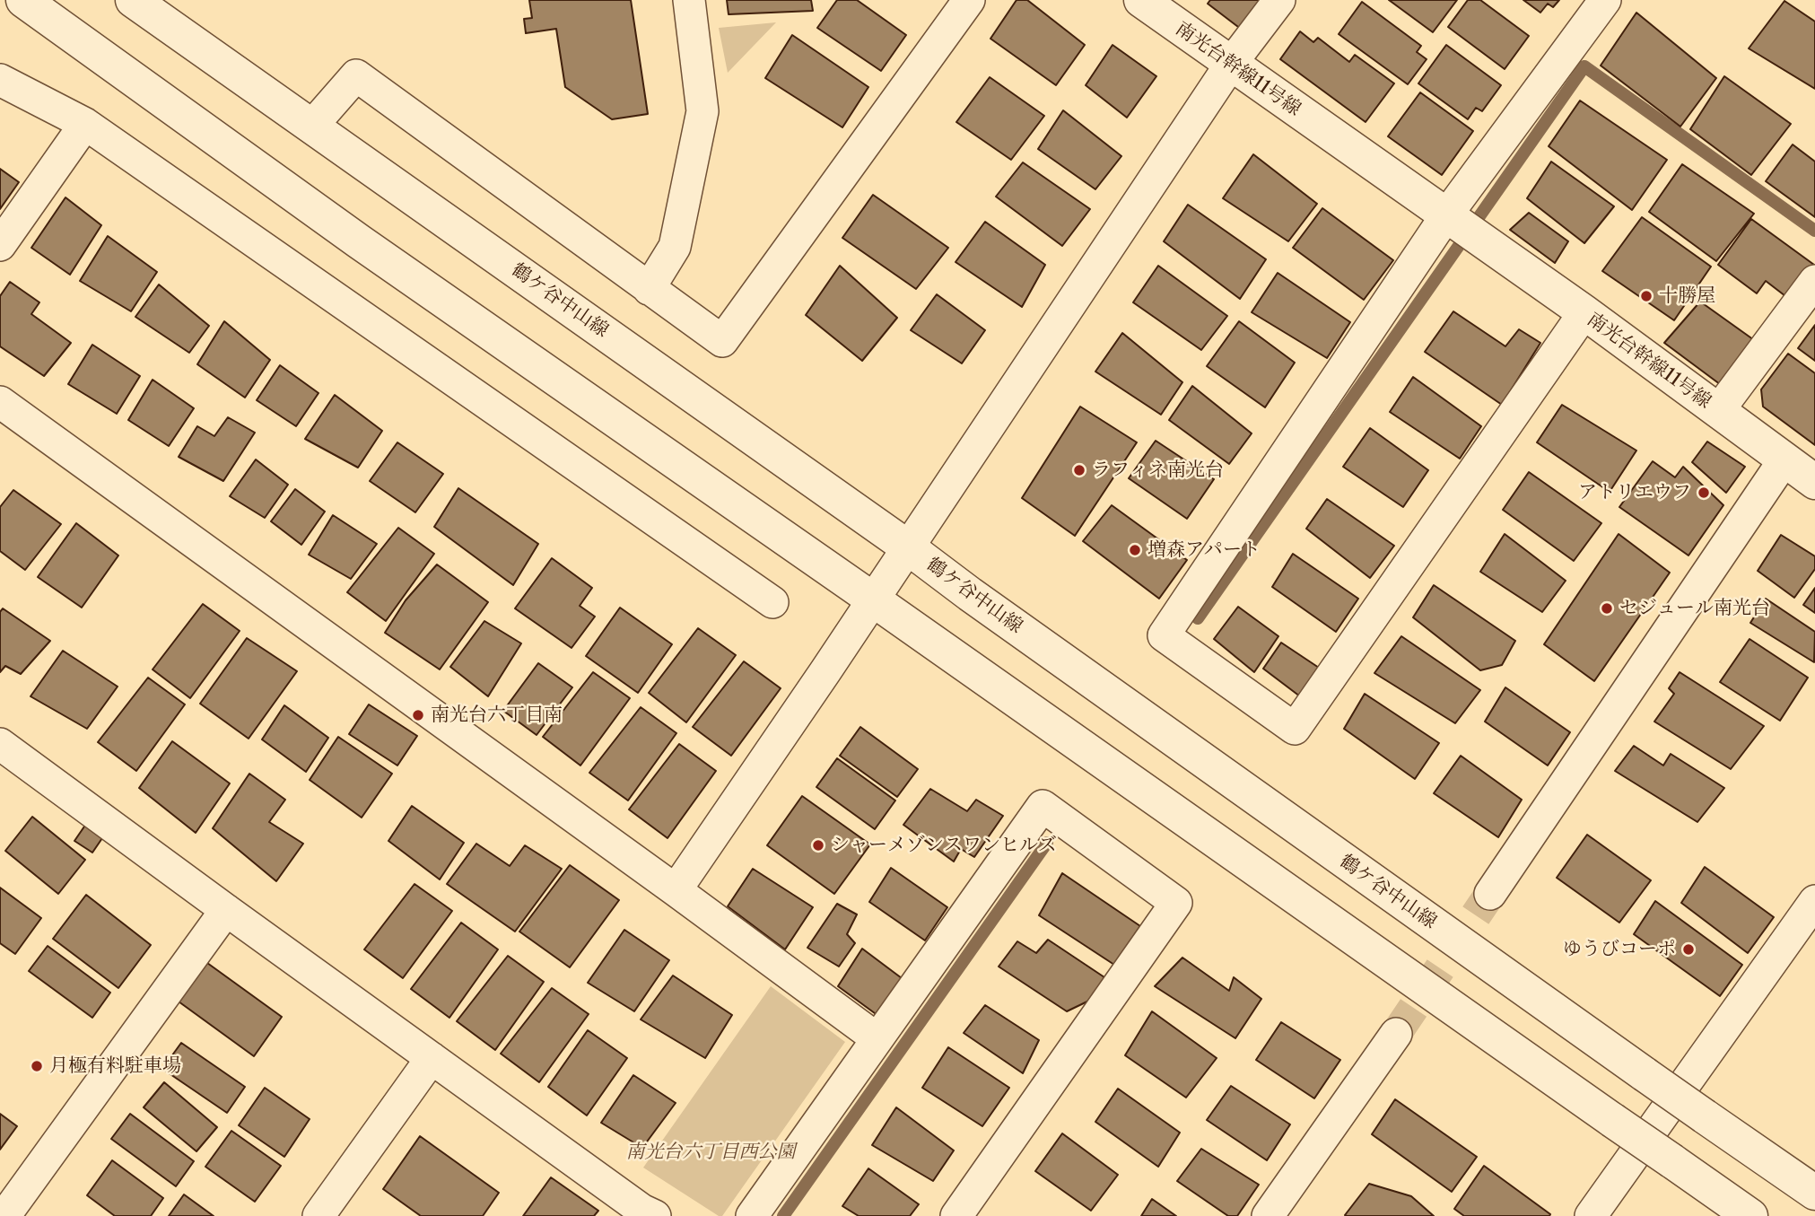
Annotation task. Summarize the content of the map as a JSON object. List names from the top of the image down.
{
  "streets": {
    "street": ["南光台幹線11号線", "鶴ケ谷中山線"]
  },
  "parks": ["南光台六丁目西公園"],
  "places": [
    "十勝屋",
    "ラフィネ南光台",
    "アトリエウフ",
    "増森アパート",
    "セジュール南光台",
    "南光台六丁目南",
    "シャーメゾンスワンヒルズ",
    "ゆうびコーポ",
    "月極有料駐車場"
  ]
}
